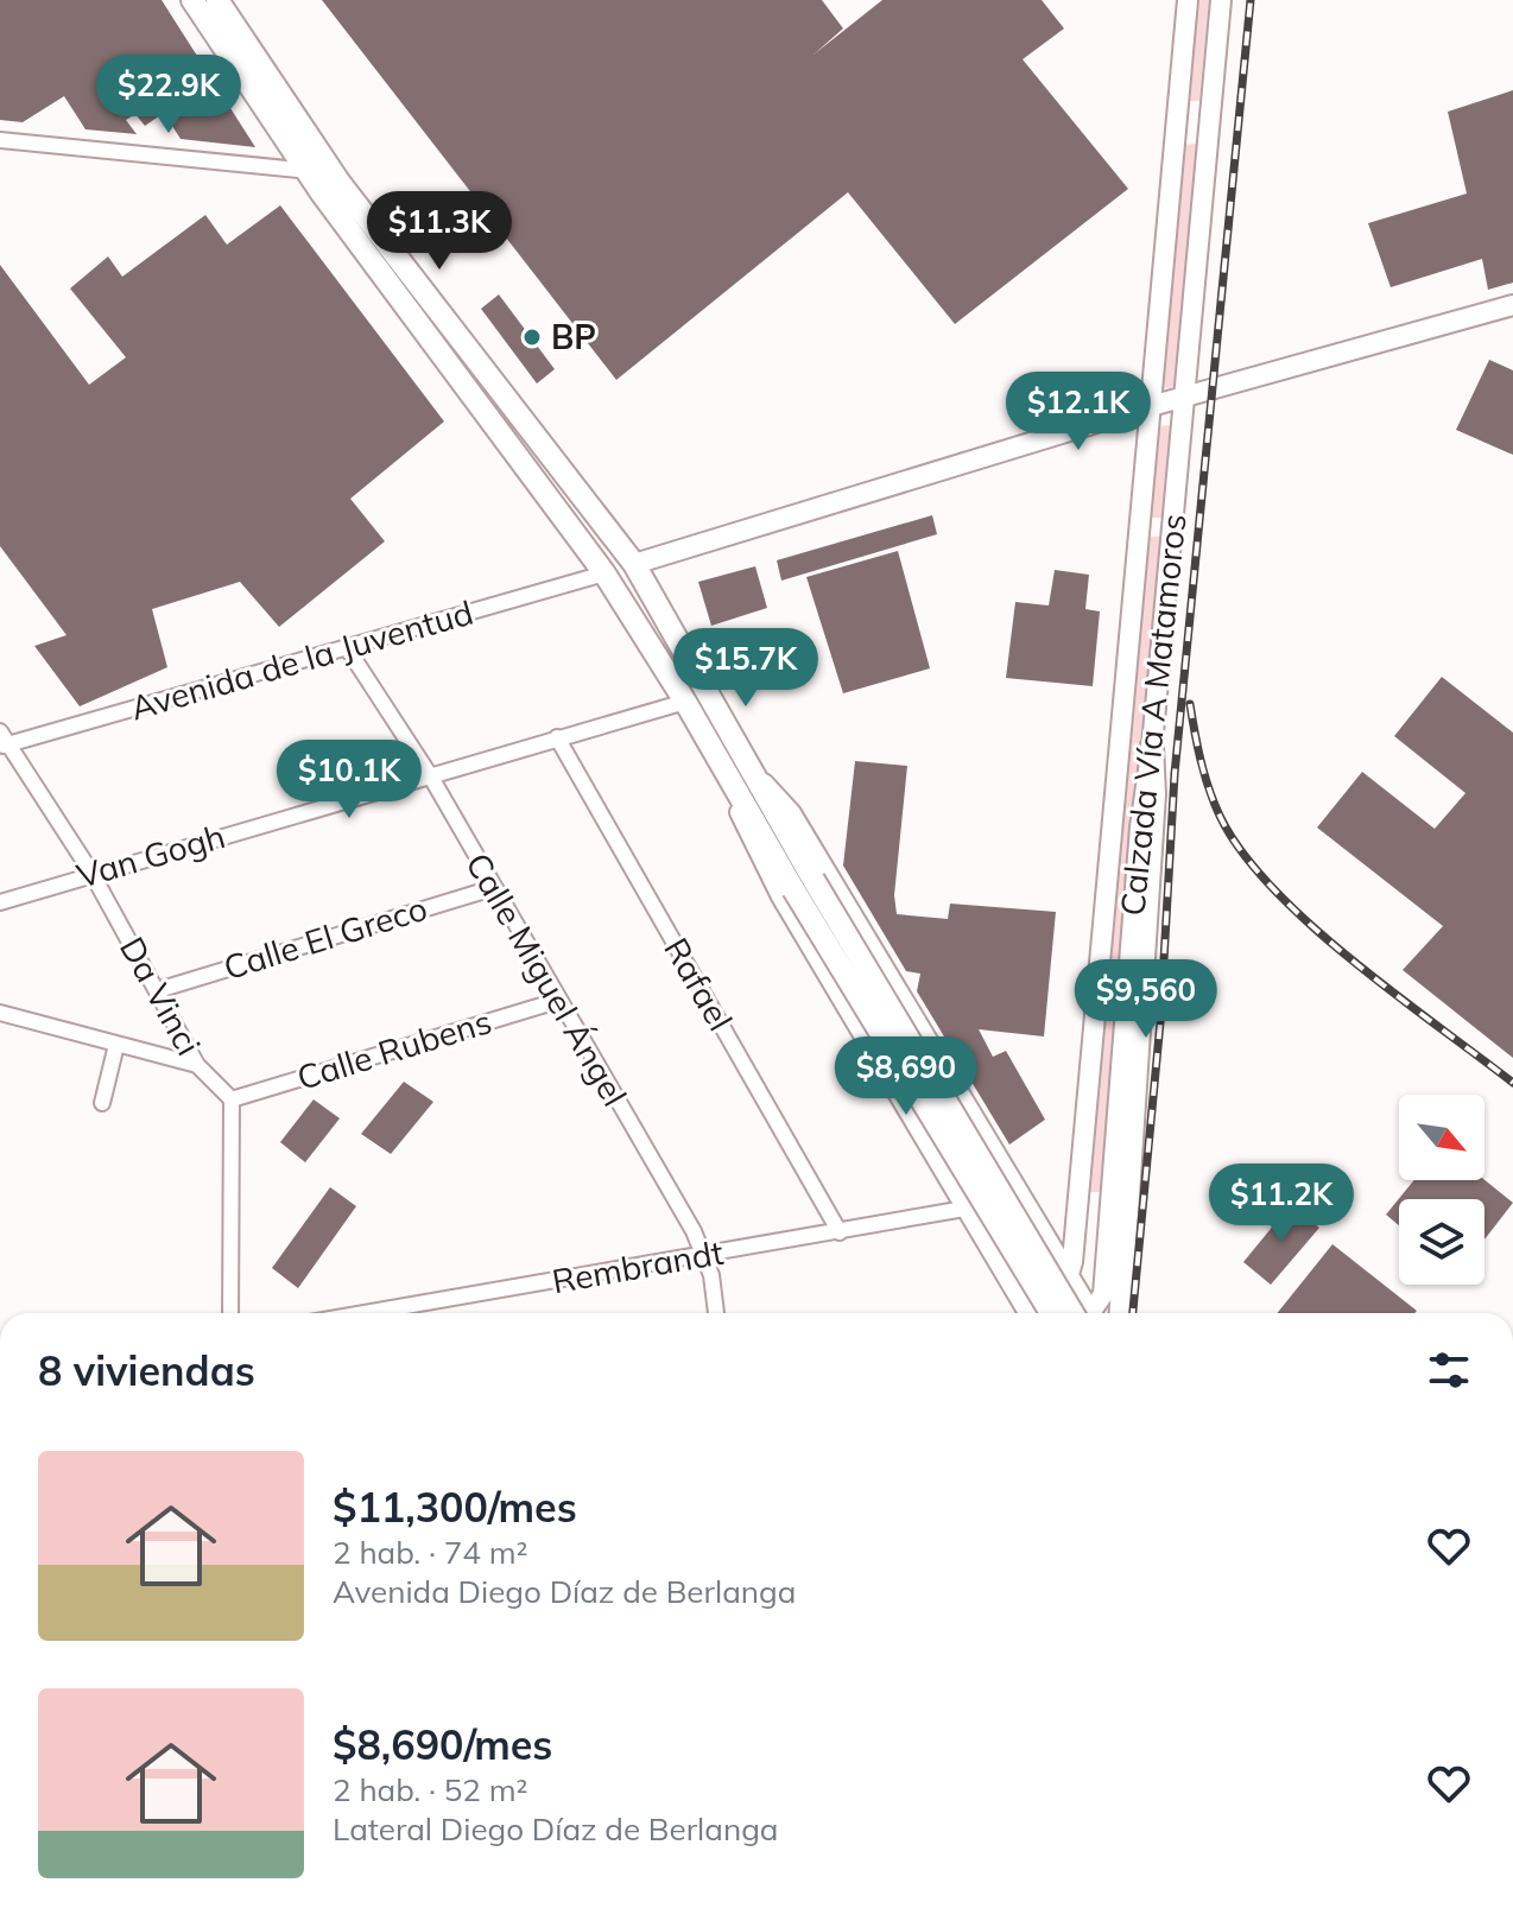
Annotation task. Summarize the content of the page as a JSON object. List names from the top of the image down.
{
  "streets": {
    "street": [
      "Avenida de la Juventud",
      "Calzada Vía A Matamoros",
      "Van Gogh",
      "Calle El Greco",
      "Calle Miguel Ángel",
      "Rafael",
      "Da Vinci",
      "Calle Rubens",
      "Rembrandt"
    ]
  },
  "crossings": [
    ["Avenida de la Juventud", "Calle Miguel Ángel"],
    ["Avenida de la Juventud", "Da Vinci"],
    ["Van Gogh", "Calle Miguel Ángel"],
    ["Van Gogh", "Rafael"],
    ["Van Gogh", "Da Vinci"],
    ["Calle El Greco", "Calle Miguel Ángel"],
    ["Calle El Greco", "Da Vinci"],
    ["Calle Miguel Ángel", "Calle Rubens"],
    ["Calle Miguel Ángel", "Rembrandt"],
    ["Rafael", "Rembrandt"],
    ["Da Vinci", "Calle Rubens"]
  ],
  "places": ["BP"],
  "north": "bottom right",
  "page": {
    "price": [
      "$22.9K",
      "$11.3K",
      "$12.1K",
      "$15.7K",
      "$10.1K",
      "$9,560",
      "$8,690",
      "$11.2K"
    ],
    "heading": "8 viviendas",
    "list": [
      {
        "name": "$11,300/mes",
        "note": "2 hab. · 74 m² · Avenida Diego Díaz de Berlanga"
      },
      {
        "name": "$8,690/mes",
        "note": "2 hab. · 52 m² · Lateral Diego Díaz de Berlanga"
      }
    ]
  }
}
